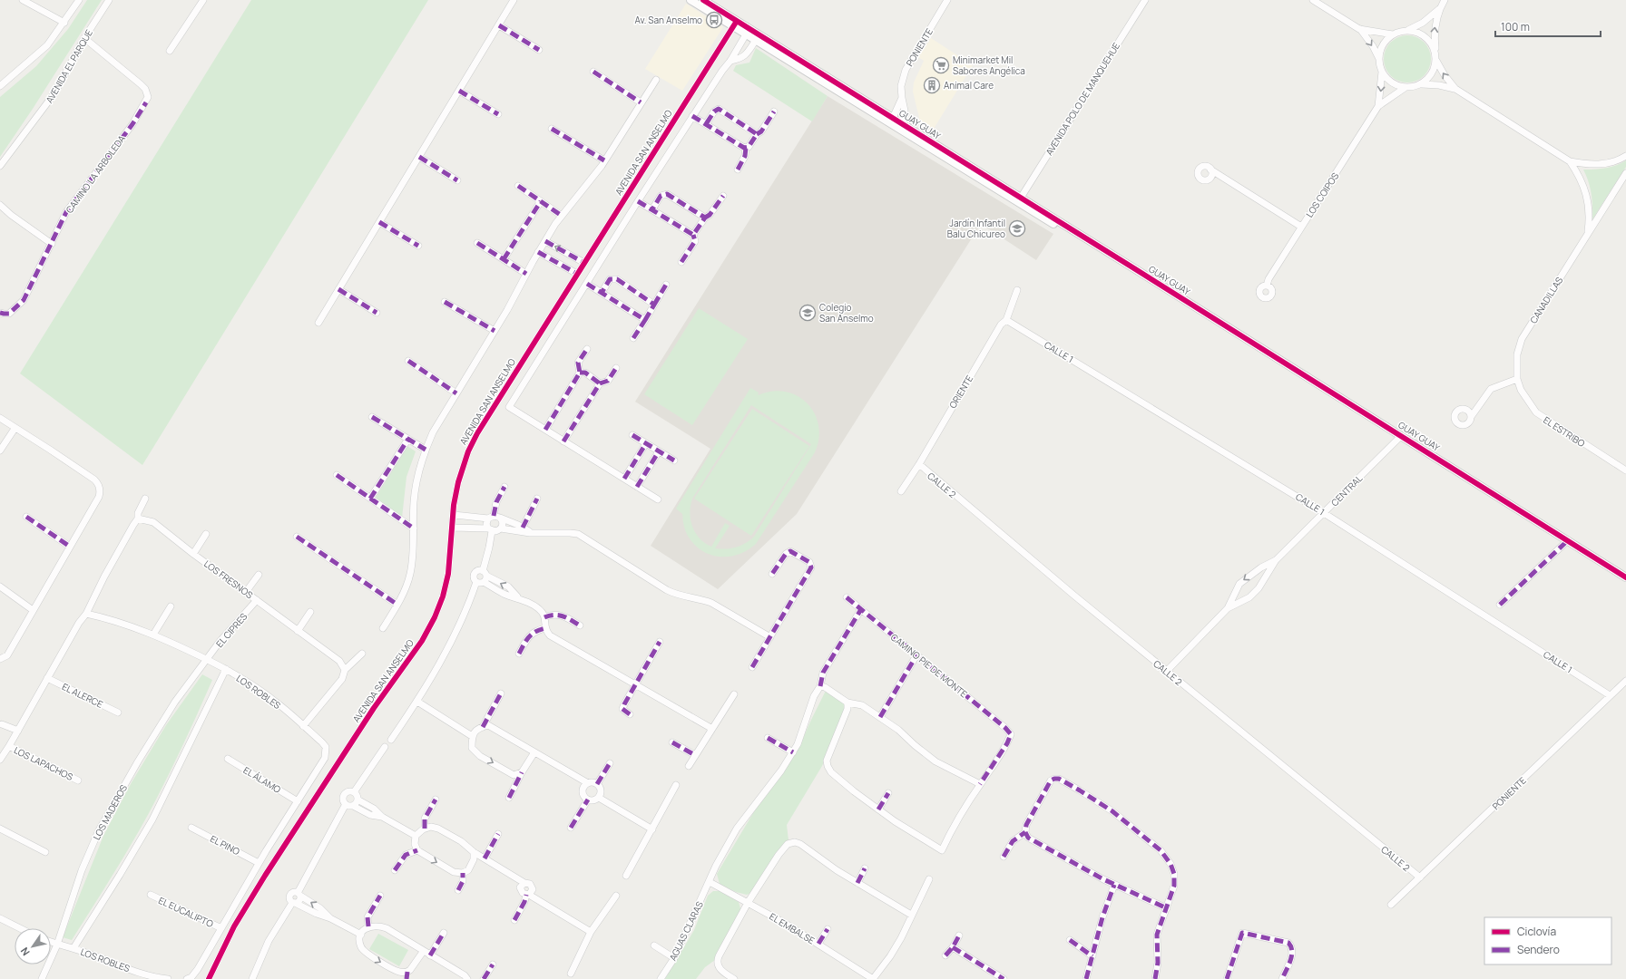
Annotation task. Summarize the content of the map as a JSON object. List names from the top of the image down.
{
  "streets": {
    "street": [
      "PONIENTE",
      "AVENIDA EL PARQUE",
      "AVENIDA POLO DE MANQUEHUE",
      "GUAY GUAY",
      "AVENIDA SAN ANSELMO",
      "CAMINO LA ARBOLEDA",
      "LOS COIPOS",
      "CANADILLAS",
      "CALLE 1",
      "ORIENTE",
      "EL ESTRIBO",
      "CALLE 2",
      "CENTRAL",
      "LOS FRESNOS",
      "EL CIPRES",
      "CAMINO PIE DE MONTE",
      "LOS ROBLES",
      "EL ALERCE",
      "LOS LAPACHOS",
      "EL ÁLAMO",
      "LOS MADEROS",
      "EL PINO",
      "EL EUCALIPTO",
      "EL EMBALSE",
      "AGUAS CLARAS"
    ]
  },
  "crossings": [
    ["PONIENTE", "GUAY GUAY"],
    ["PONIENTE", "CALLE 1"],
    ["PONIENTE", "CALLE 2"],
    ["AVENIDA EL PARQUE", "CAMINO LA ARBOLEDA"],
    ["AVENIDA POLO DE MANQUEHUE", "GUAY GUAY"],
    ["GUAY GUAY", "AVENIDA SAN ANSELMO"],
    ["GUAY GUAY", "CENTRAL"],
    ["CANADILLAS", "EL ESTRIBO"],
    ["CALLE 1", "ORIENTE"],
    ["CALLE 1", "CENTRAL"],
    ["ORIENTE", "CALLE 2"],
    ["CALLE 2", "CENTRAL"],
    ["LOS FRESNOS", "EL CIPRES"],
    ["EL CIPRES", "LOS ROBLES"],
    ["EL CIPRES", "LOS MADEROS"],
    ["CAMINO PIE DE MONTE", "AGUAS CLARAS"],
    ["LOS ROBLES", "EL ÁLAMO"],
    ["LOS ROBLES", "LOS MADEROS"],
    ["LOS ROBLES", "EL PINO"],
    ["LOS ROBLES", "EL EUCALIPTO"],
    ["EL EMBALSE", "AGUAS CLARAS"]
  ],
  "places": {
    "bus stop": ["Av. San Anselmo"],
    "supermarket": ["Minimarket Mil Sabores Angélica"],
    "building": ["Animal Care"],
    "school or university": ["Jardín Infantil Balu Chicureo", "Colegio San Anselmo"]
  },
  "legend": ["Ciclovía", "Sendero"],
  "scale_bar": "100 m",
  "north": "bottom left"
}
